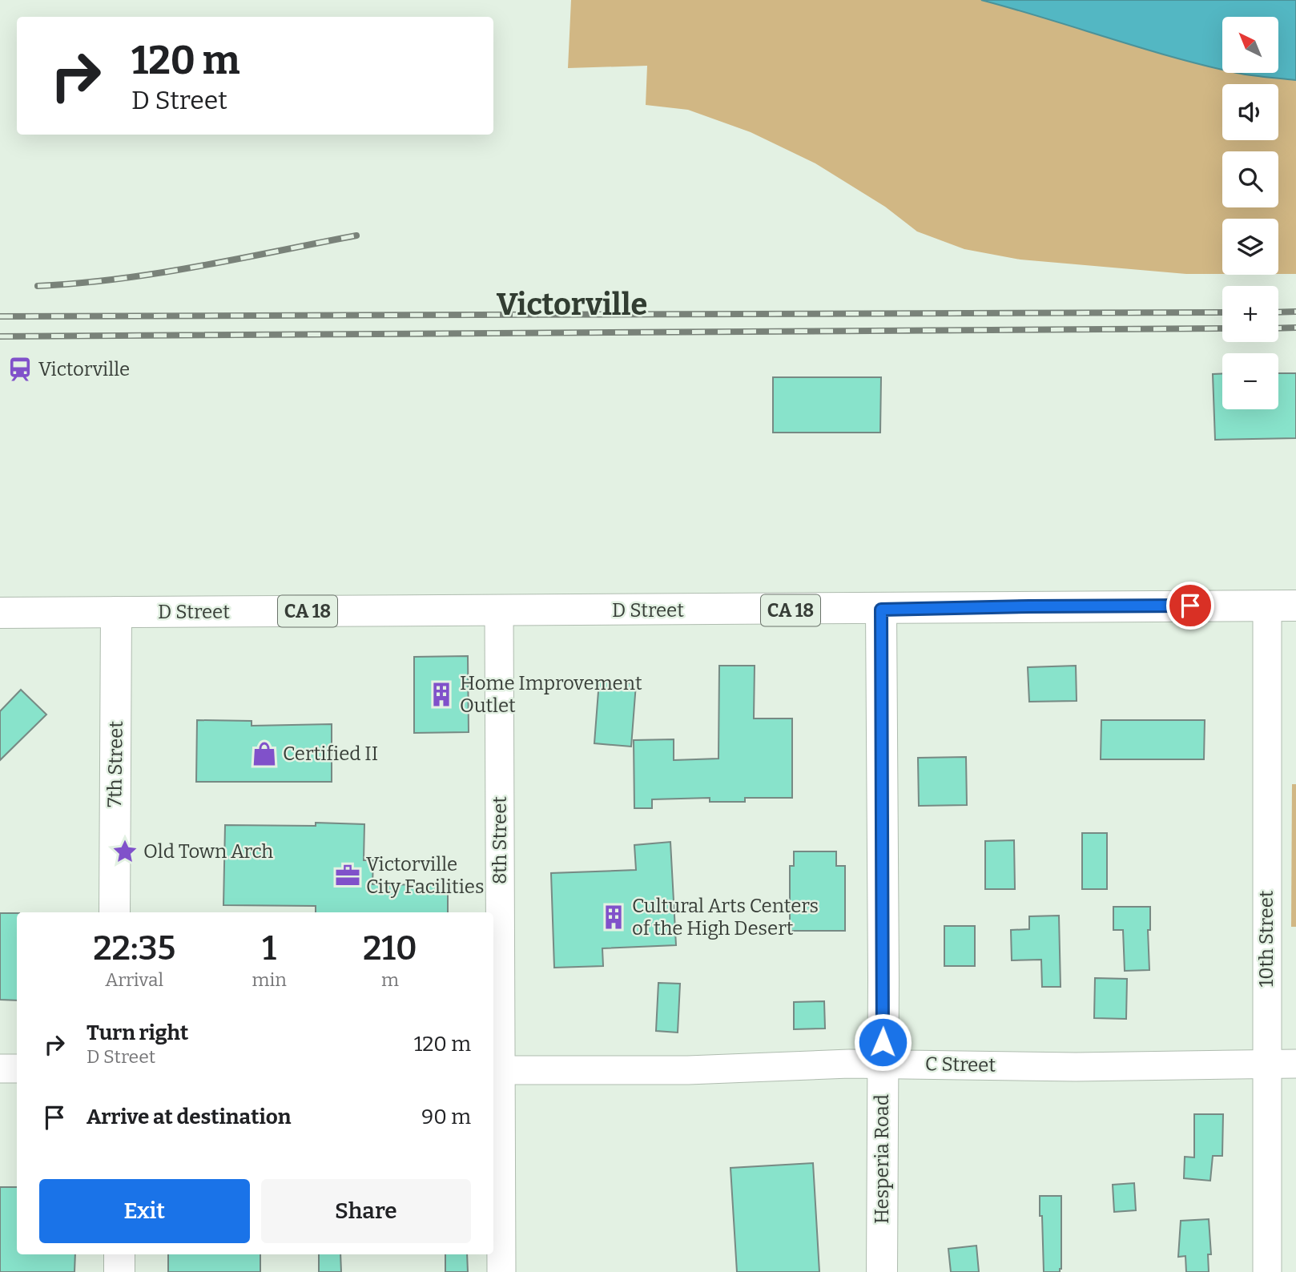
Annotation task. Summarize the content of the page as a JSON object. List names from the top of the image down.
{
  "streets": {
    "main road": [
      "D Street",
      "CA 18",
      "7th Street",
      "Hesperia Road"
    ],
    "street": ["8th Street", "10th Street", "C Street"]
  },
  "crossings": [
    ["D Street", "7th Street"],
    ["D Street", "8th Street"],
    ["D Street", "10th Street"],
    ["D Street", "Hesperia Road"],
    ["8th Street", "C Street"],
    ["10th Street", "C Street"],
    ["C Street", "Hesperia Road"]
  ],
  "districts": ["Victorville"],
  "places": {
    "station": ["Victorville"],
    "building": ["Home Improvement Outlet", "Cultural Arts Centers of the High Desert"],
    "shop": ["Certified II"],
    "place": ["Old Town Arch"],
    "office": ["Victorville City Facilities"]
  },
  "north": "top left",
  "page": {
    "map_buttons": ["+", "−"],
    "turn": ["120 m", "D Street"],
    "eta": [
      "22:35",
      "Arrival",
      "1",
      "min",
      "210",
      "m"
    ],
    "list": [
      {
        "name": "Turn right",
        "note": "D Street",
        "value": "120 m"
      },
      {
        "name": "Arrive at destination",
        "value": "90 m"
      }
    ],
    "buttons": ["Exit", "Share"]
  }
}
